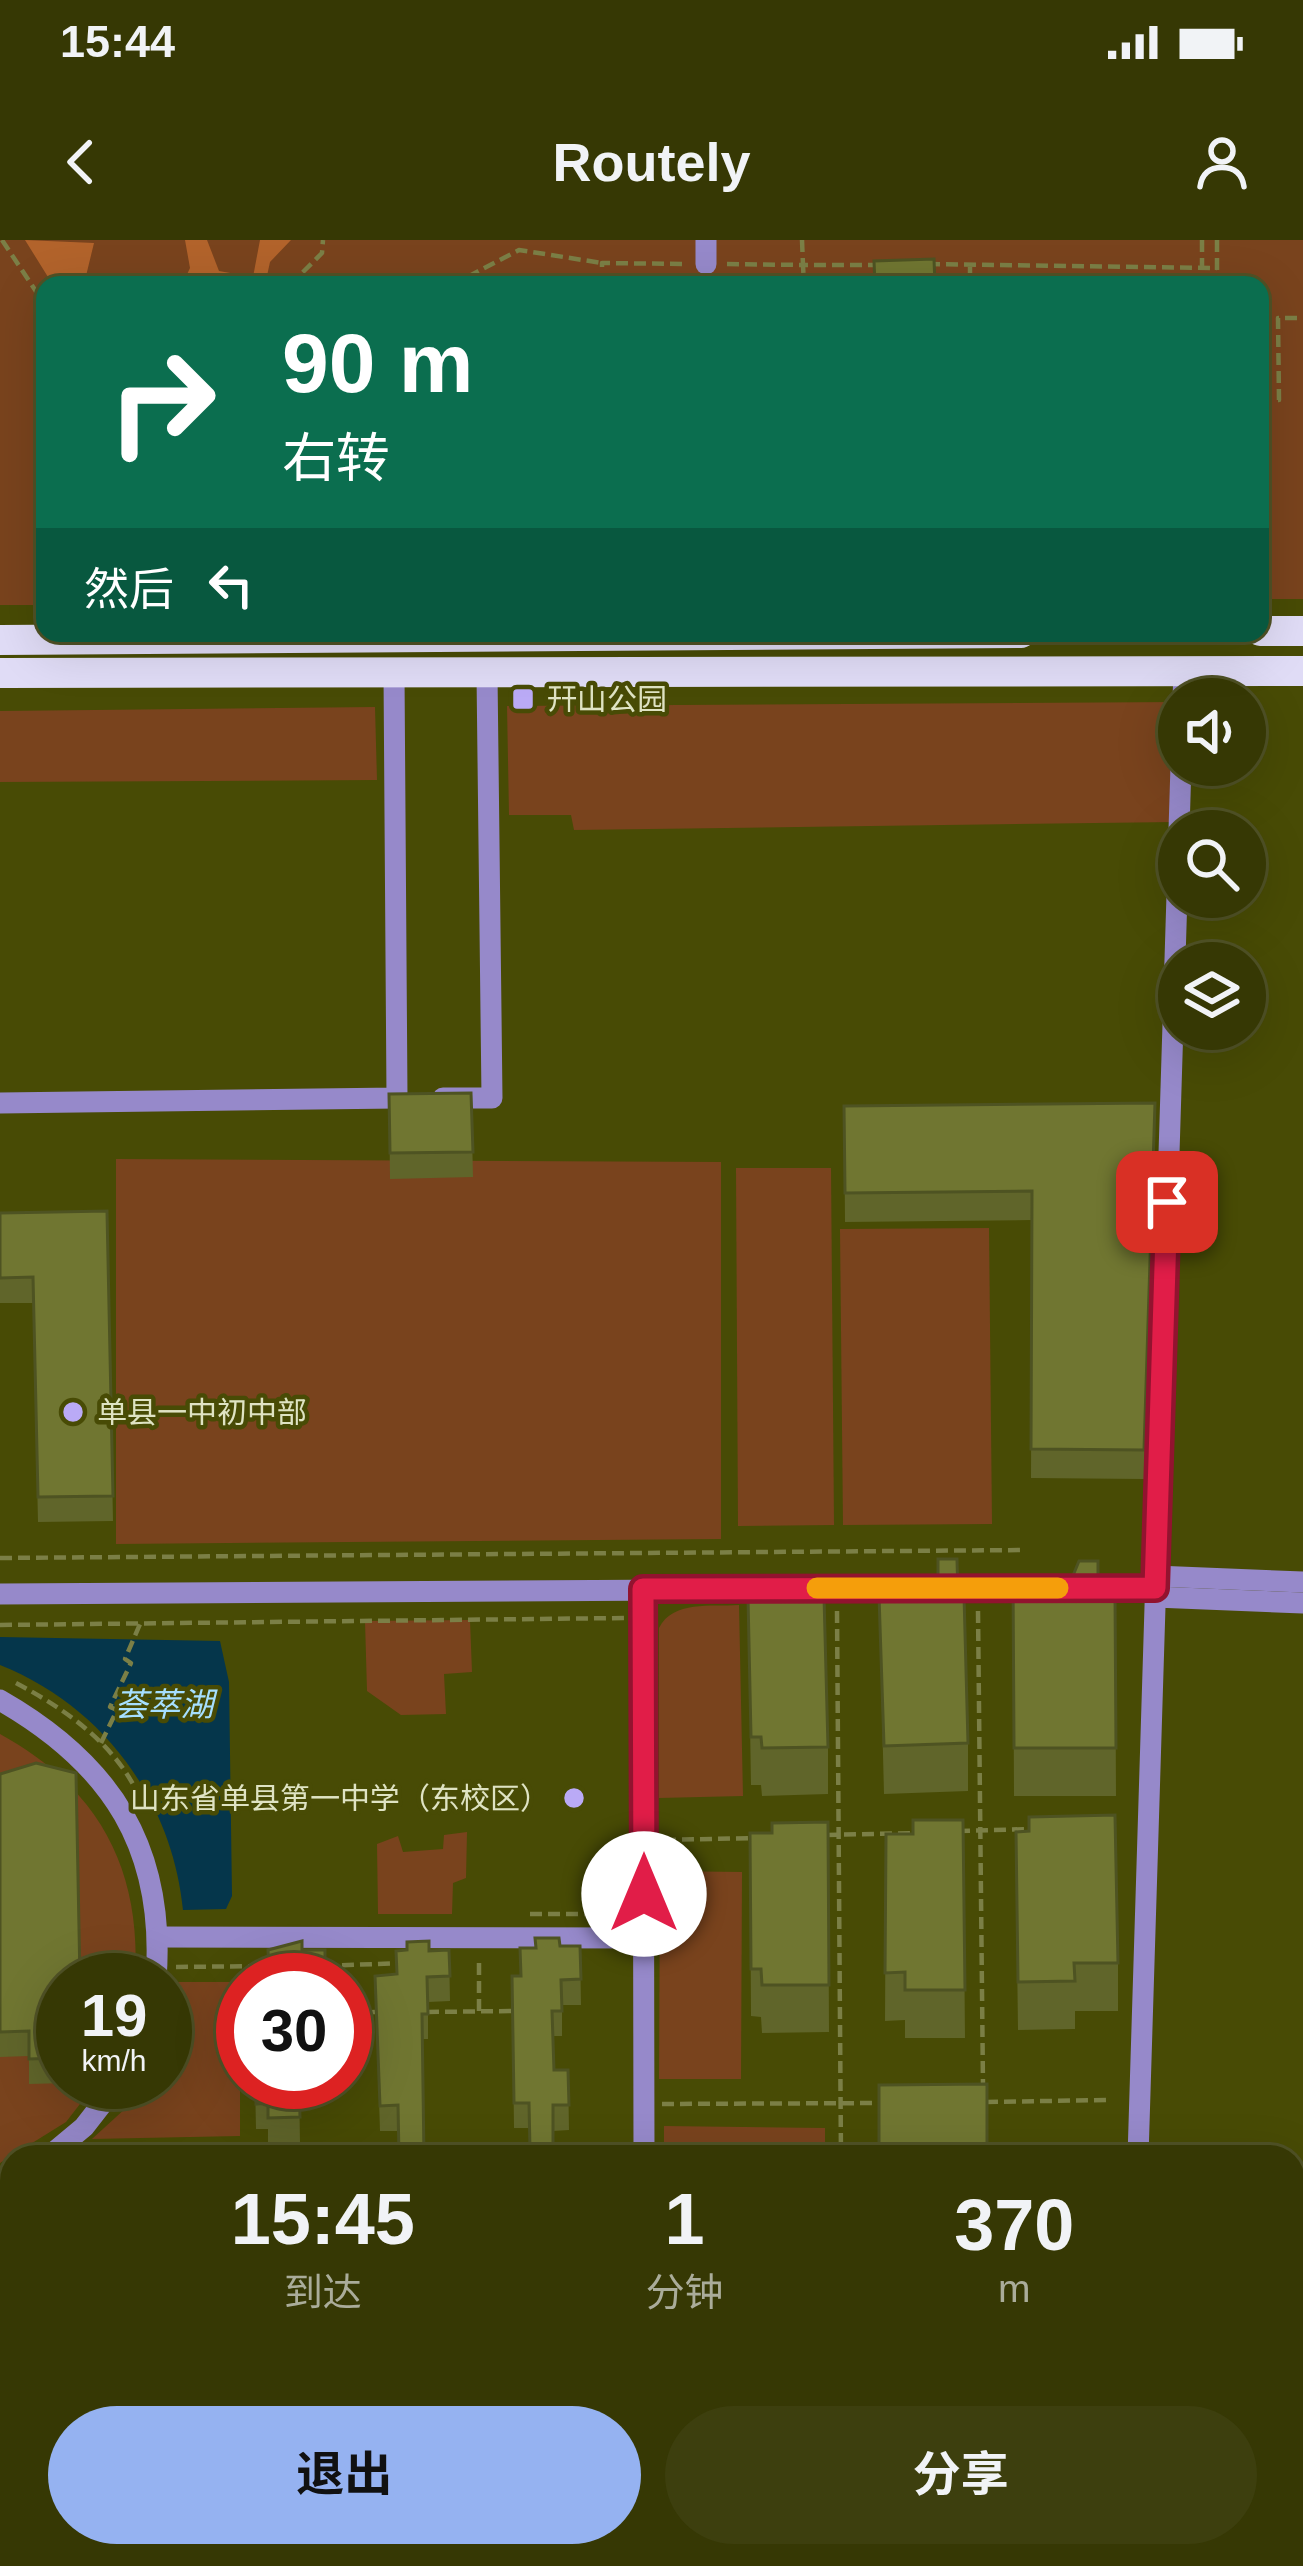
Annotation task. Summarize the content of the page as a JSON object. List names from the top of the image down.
{
  "water": ["荟萃湖"],
  "places": {
    "transit": ["幵山公园"],
    "other": ["单县一中初中部", "山东省单县第一中学（东校区）"]
  },
  "page": {
    "status": "15:44",
    "header": "Routely",
    "turn": ["90 m", "右转"],
    "then": "然后",
    "speed": "19 km/h",
    "limit": "30",
    "eta": [
      "15:45",
      "到达",
      "1",
      "分钟",
      "370",
      "m"
    ],
    "buttons": ["退出", "分享"]
  }
}
